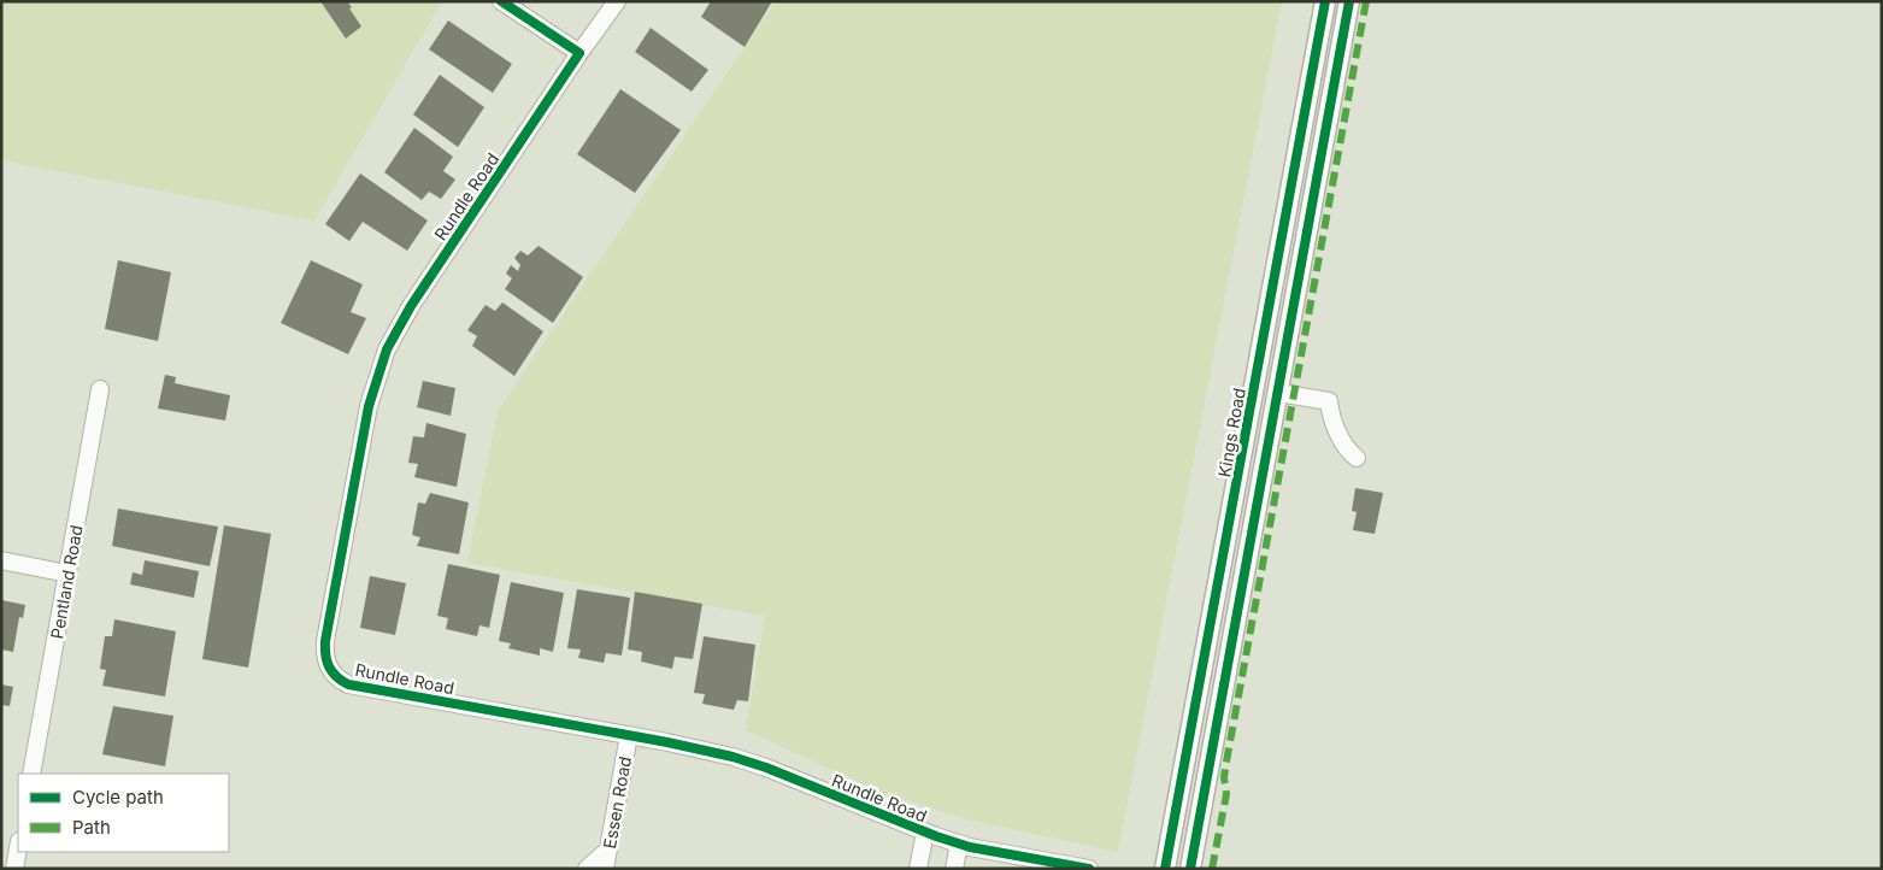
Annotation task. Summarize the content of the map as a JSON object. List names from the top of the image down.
{
  "streets": {
    "main road": ["Kings Road"],
    "street": ["Rundle Road", "Pentland Road", "Essen Road"]
  },
  "crossings": [
    ["Rundle Road", "Essen Road"]
  ],
  "legend": ["Cycle path", "Path"]
}
